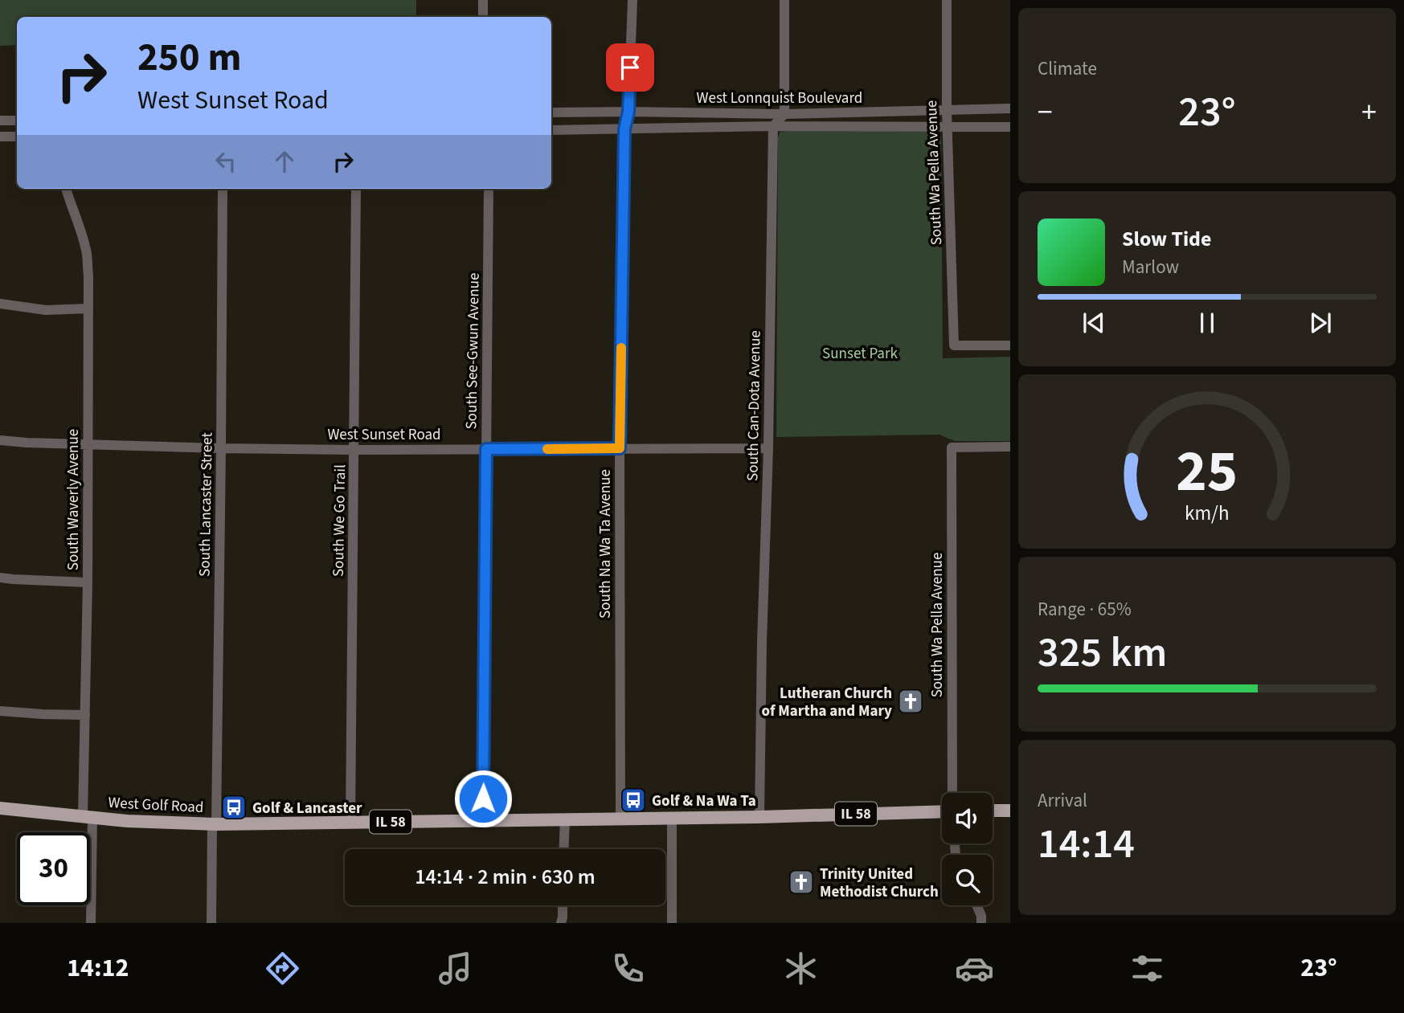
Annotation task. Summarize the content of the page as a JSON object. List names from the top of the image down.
{
  "streets": {
    "main road": ["West Golf Road", "IL 58"],
    "street": [
      "West Lonnquist Boulevard",
      "South Wa Pella Avenue",
      "South See-Gwun Avenue",
      "South Can-Dota Avenue",
      "West Sunset Road",
      "South Waverly Avenue",
      "South Lancaster Street",
      "South We Go Trail",
      "South Na Wa Ta Avenue"
    ]
  },
  "crossings": [
    ["West Lonnquist Boulevard", "South Wa Pella Avenue"],
    ["West Lonnquist Boulevard", "South Can-Dota Avenue"],
    ["West Lonnquist Boulevard", "South Na Wa Ta Avenue"],
    ["South See-Gwun Avenue", "West Sunset Road"],
    ["South See-Gwun Avenue", "West Golf Road"],
    ["South Can-Dota Avenue", "West Sunset Road"],
    ["South Can-Dota Avenue", "West Golf Road"],
    ["West Sunset Road", "South Waverly Avenue"],
    ["West Sunset Road", "South Lancaster Street"],
    ["West Sunset Road", "South We Go Trail"],
    ["West Sunset Road", "South Na Wa Ta Avenue"],
    ["South Waverly Avenue", "West Golf Road"],
    ["South Lancaster Street", "West Golf Road"],
    ["South We Go Trail", "West Golf Road"],
    ["South Na Wa Ta Avenue", "West Golf Road"]
  ],
  "parks": ["Sunset Park"],
  "places": {
    "church": ["Lutheran Church of Martha and Mary", "Trinity United Methodist Church"],
    "bus stop": ["Golf & Na Wa Ta", "Golf & Lancaster"]
  },
  "page": {
    "tile": [
      "Climate",
      ["Range · 65%", "325 km"],
      ["Arrival", "14:14"]
    ],
    "turn": ["250 m", "West Sunset Road"],
    "heat": ["−", "23°", "+"],
    "song": ["Slow Tide", "Marlow"],
    "limit": "30",
    "trip": "14:14 · 2 min · 630 m",
    "tabs": ["14:12", "23°"],
    "gauge": ["25", "km/h"]
  }
}
